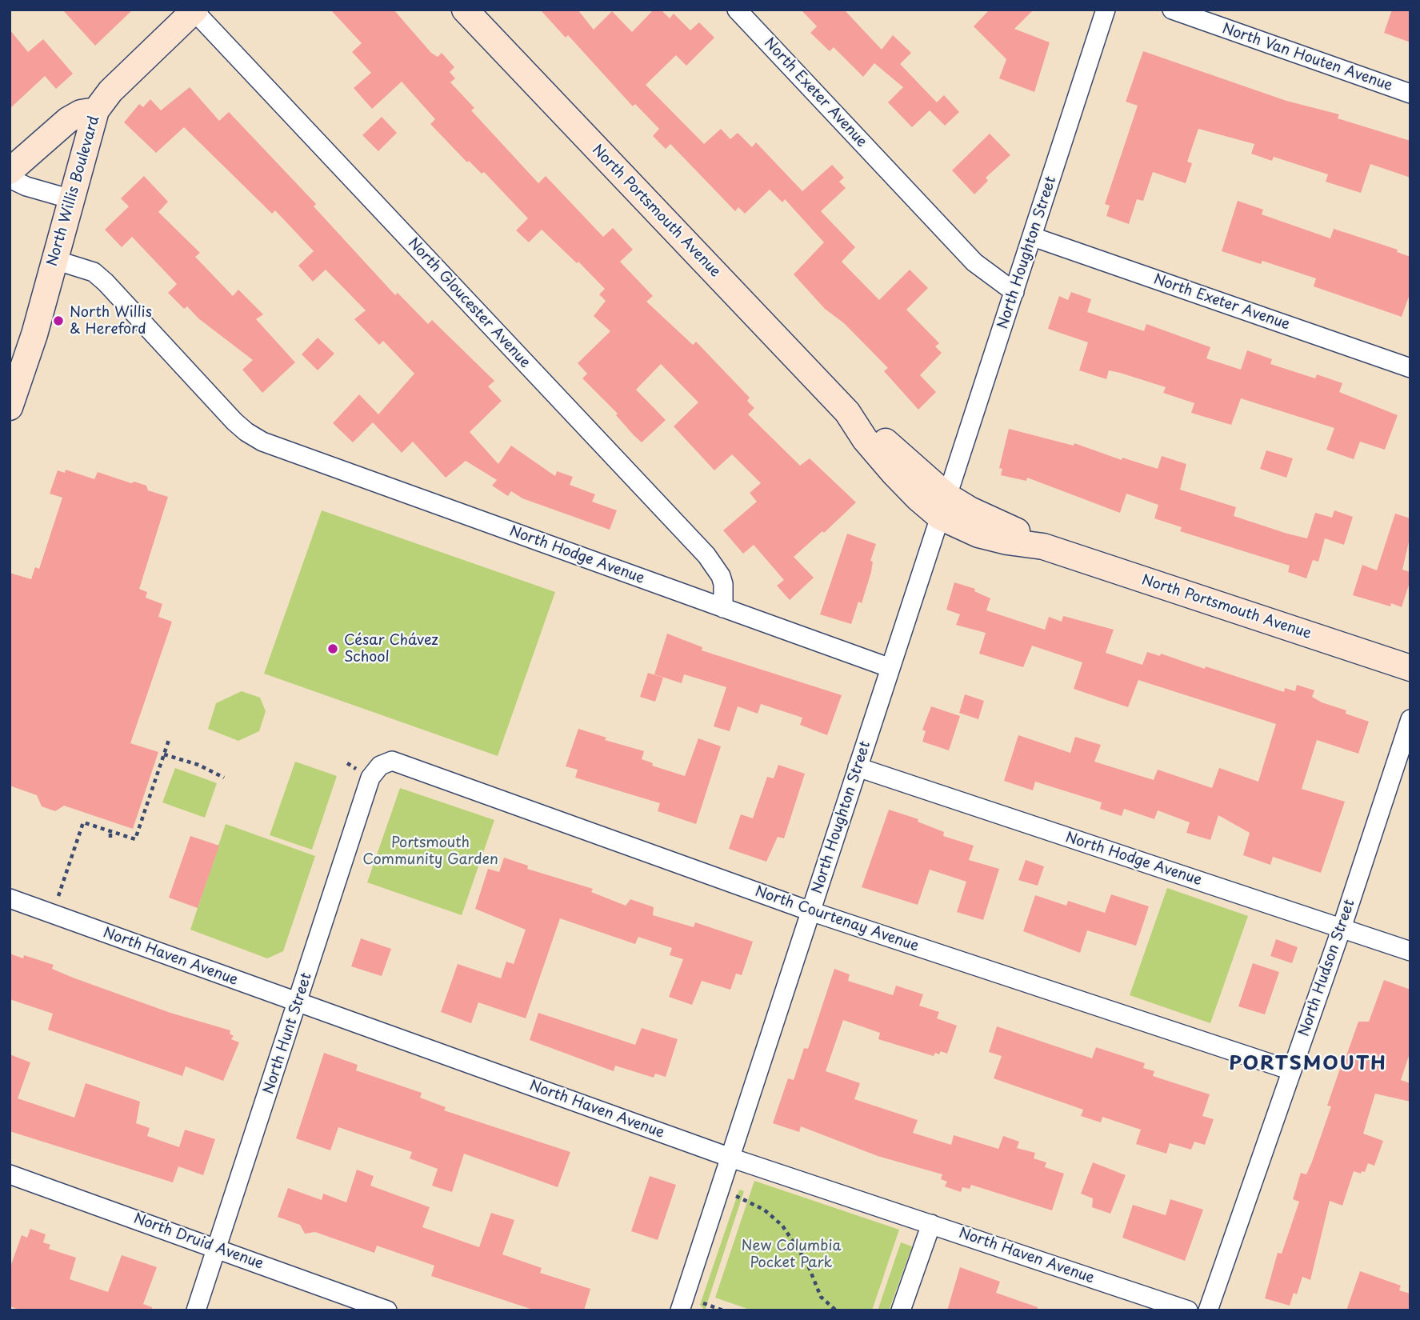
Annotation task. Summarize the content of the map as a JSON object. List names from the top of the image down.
{
  "streets": {
    "street": [
      "North Van Houten Avenue",
      "North Exeter Avenue",
      "North Willis Boulevard",
      "North Portsmouth Avenue",
      "North Houghton Street",
      "North Gloucester Avenue",
      "North Hodge Avenue",
      "North Courtenay Avenue",
      "North Haven Avenue",
      "North Hudson Street",
      "North Hunt Street",
      "North Druid Avenue"
    ]
  },
  "crossings": [
    ["North Exeter Avenue", "North Houghton Street"],
    ["North Willis Boulevard", "North Gloucester Avenue"],
    ["North Willis Boulevard", "North Hodge Avenue"],
    ["North Portsmouth Avenue", "North Houghton Street"],
    ["North Houghton Street", "North Hodge Avenue"],
    ["North Houghton Street", "North Courtenay Avenue"],
    ["North Houghton Street", "North Haven Avenue"],
    ["North Gloucester Avenue", "North Hodge Avenue"],
    ["North Hodge Avenue", "North Hudson Street"],
    ["North Courtenay Avenue", "North Hudson Street"],
    ["North Courtenay Avenue", "North Hunt Street"],
    ["North Haven Avenue", "North Hunt Street"],
    ["North Hunt Street", "North Druid Avenue"]
  ],
  "districts": ["PORTSMOUTH"],
  "parks": ["Portsmouth Community Garden", "New Columbia Pocket Park"],
  "places": ["North Willis & Hereford", "César Chávez School"]
}
